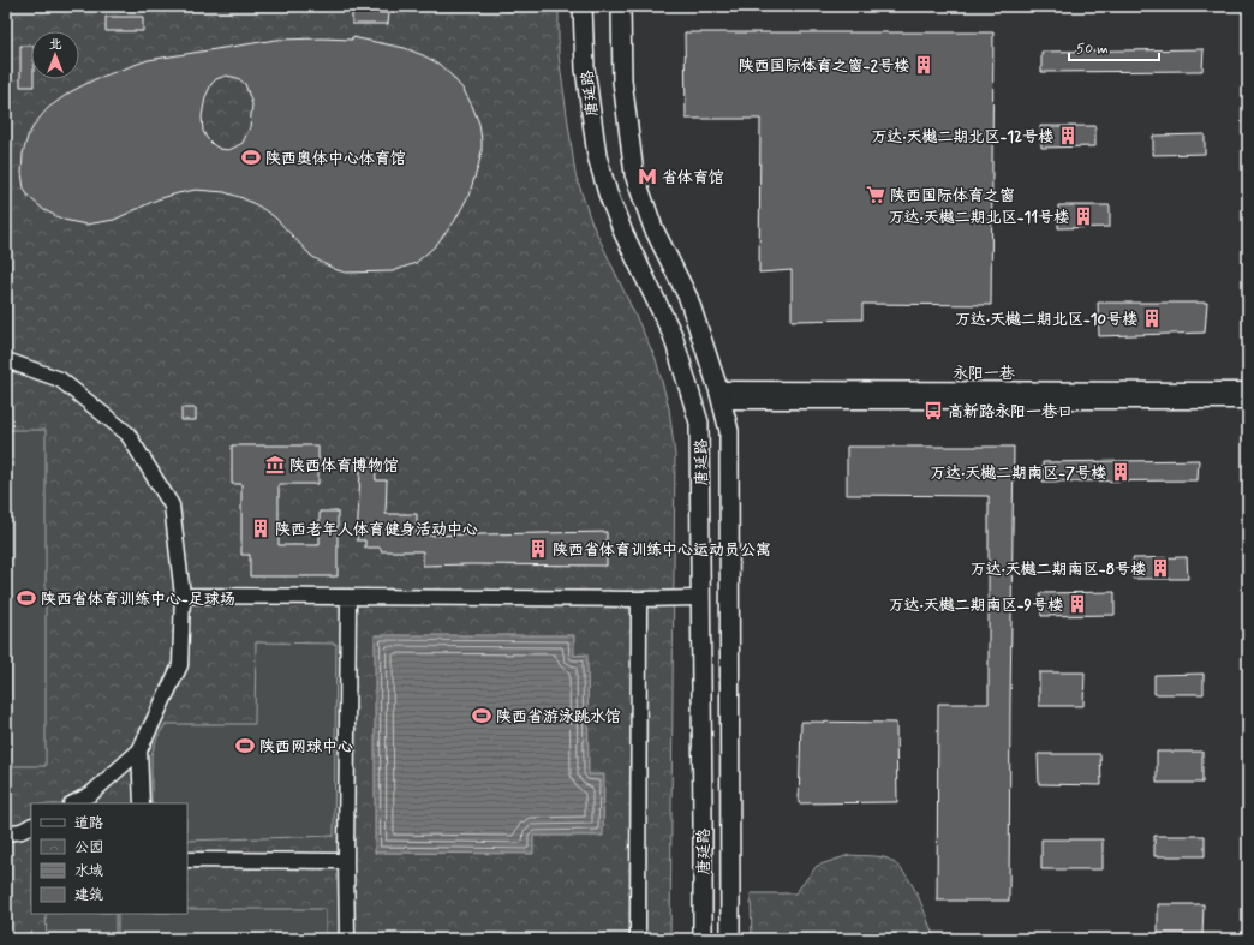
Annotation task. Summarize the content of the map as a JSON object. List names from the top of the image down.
{
  "streets": {
    "main road": ["唐延路"],
    "street": ["永阳一巷"]
  },
  "crossings": [
    ["唐延路", "永阳一巷"]
  ],
  "places": {
    "building": [
      "陕西国际体育之窗-2号楼",
      "万达·天樾二期北区-12号楼",
      "万达·天樾二期北区-11号楼",
      "万达·天樾二期北区-10号楼",
      "万达·天樾二期南区-7号楼",
      "陕西老年人体育健身活动中心",
      "陕西省体育训练中心运动员公寓",
      "万达·天樾二期南区-8号楼",
      "万达·天樾二期南区-9号楼"
    ],
    "sports": [
      "陕西奥体中心体育馆",
      "陕西省体育训练中心-足球场",
      "陕西省游泳跳水馆",
      "陕西网球中心"
    ],
    "metro station": ["省体育馆"],
    "supermarket": ["陕西国际体育之窗"],
    "bus stop": ["高新路永阳一巷口"],
    "museum": ["陕西体育博物馆"]
  },
  "legend": [
    "道路",
    "公园",
    "水域",
    "建筑"
  ],
  "scale_bar": "50 m",
  "north": "top"
}
